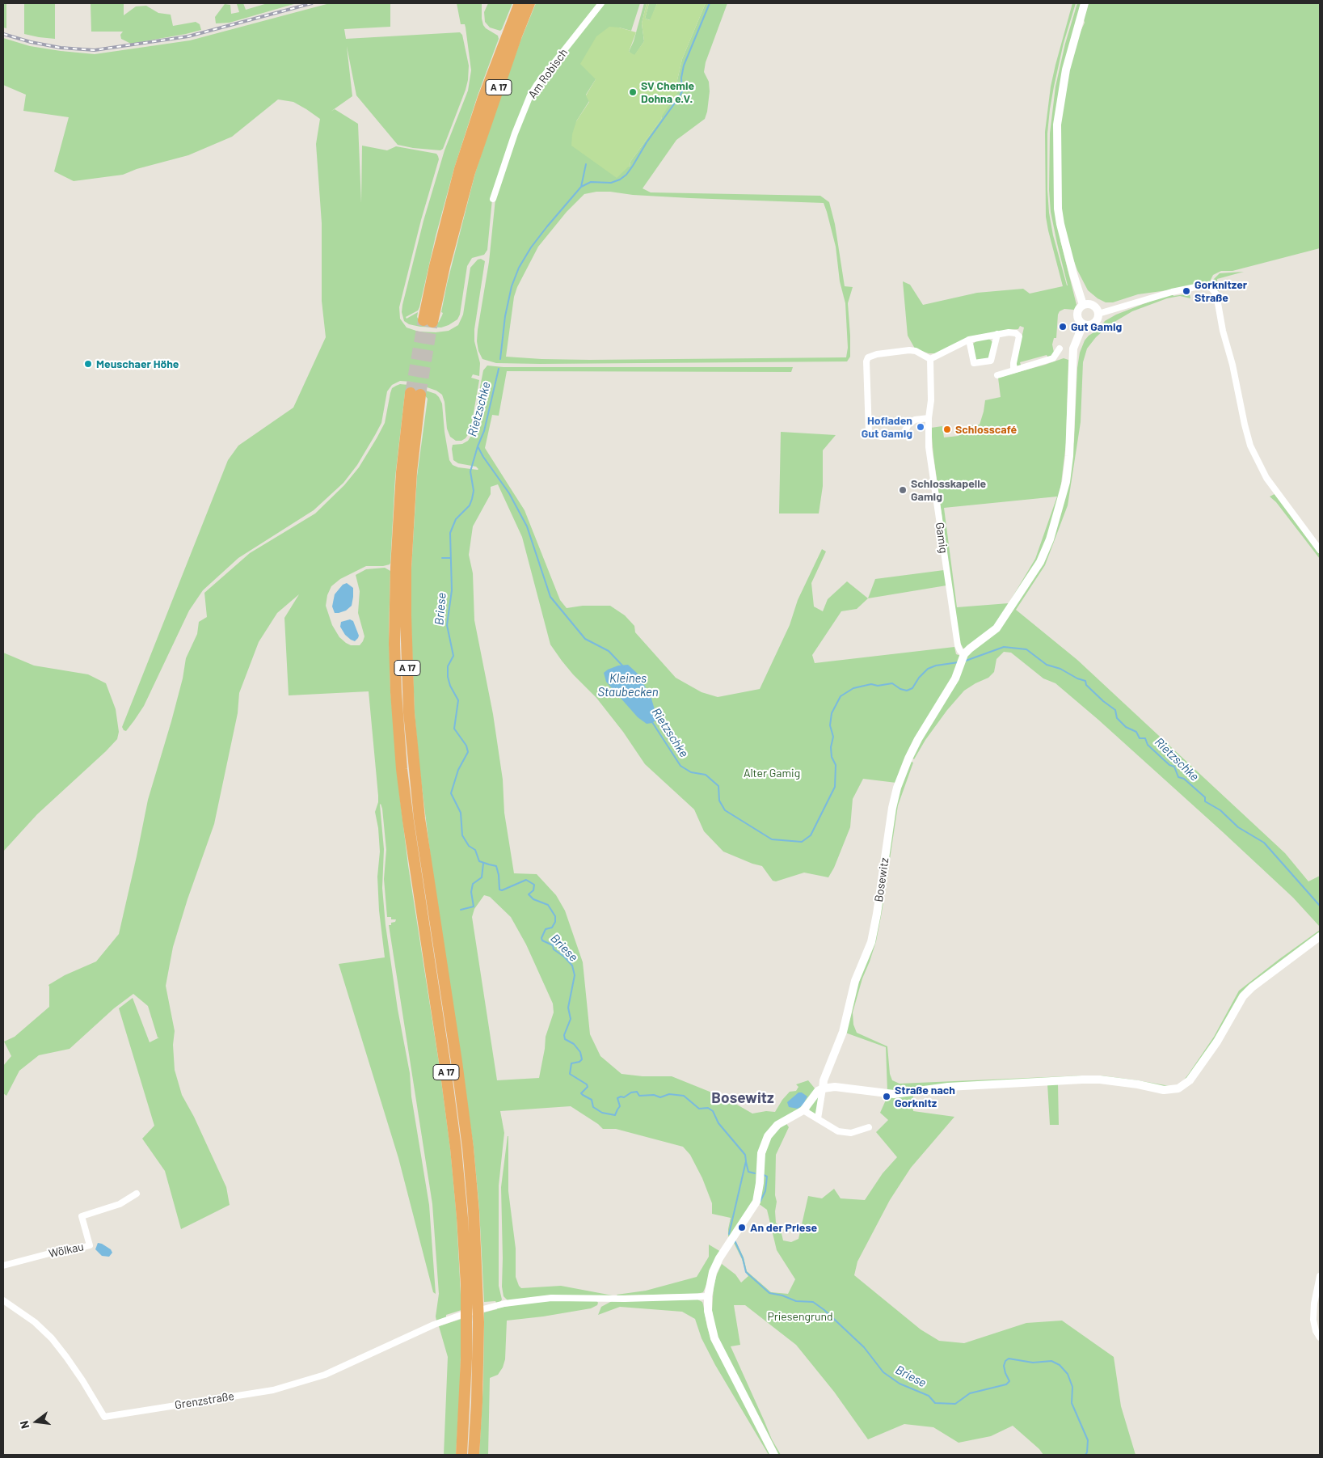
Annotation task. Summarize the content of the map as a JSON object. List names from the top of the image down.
{
  "streets": {
    "highway": ["A 17"],
    "street": [
      "Am Robisch",
      "Gamig",
      "Bosewitz",
      "Wölkau",
      "Grenzstraße"
    ]
  },
  "crossings": [
    ["Gamig", "Bosewitz"],
    ["Bosewitz", "Grenzstraße"]
  ],
  "districts": ["Bosewitz"],
  "water": ["Rietzschke", "Briese", "Kleines Staubecken"],
  "parks": ["Alter Gamig", "Priesengrund"],
  "places": [
    "SV Chemie Dohna e.V.",
    "Gorknitzer Straße",
    "Gut Gamig",
    "Meuschaer Höhe",
    "Hofladen Gut Gamig",
    "Schlosscafé",
    "Schlosskapelle Gamig",
    "Straße nach Gorknitz",
    "An der Priese"
  ],
  "north": "left"
}
